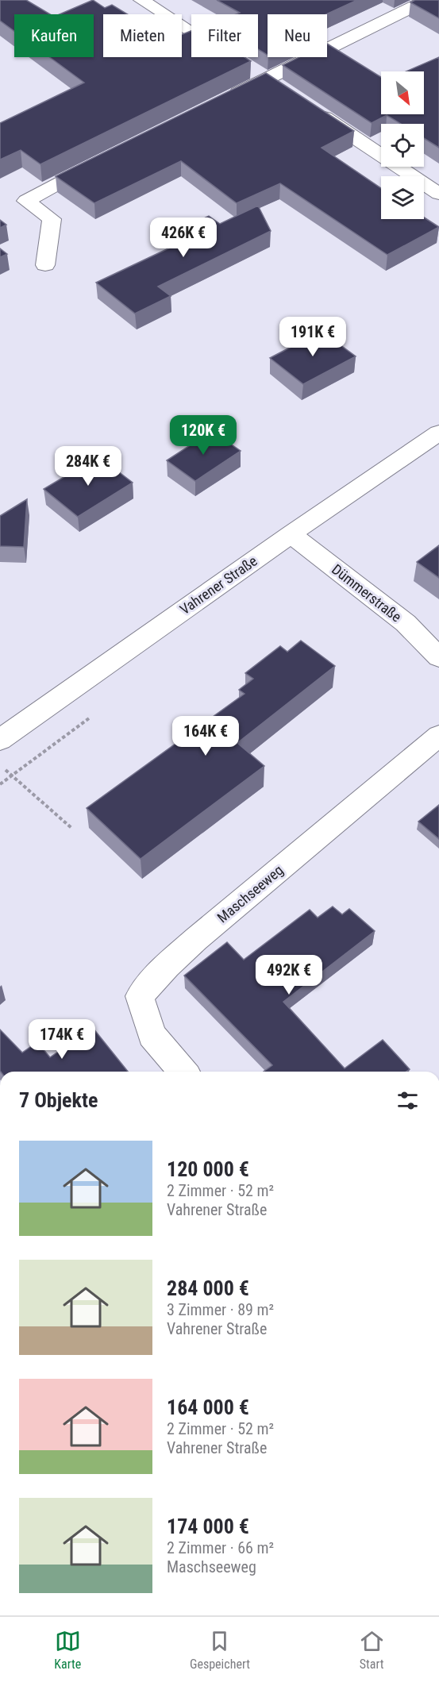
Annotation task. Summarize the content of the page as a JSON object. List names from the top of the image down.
{
  "streets": {
    "street": ["Vahrener Straße", "Dümmerstraße", "Maschseeweg"]
  },
  "crossings": [
    ["Vahrener Straße", "Dümmerstraße"]
  ],
  "north": "bottom right",
  "page": {
    "chip": [
      "Kaufen",
      "Mieten",
      "Filter",
      "Neu"
    ],
    "price": [
      "426K €",
      "191K €",
      "120K €",
      "284K €",
      "164K €",
      "492K €",
      "174K €"
    ],
    "heading": "7 Objekte",
    "list": [
      {
        "name": "120 000 €",
        "note": "2 Zimmer · 52 m² · Vahrener Straße"
      },
      {
        "name": "284 000 €",
        "note": "3 Zimmer · 89 m² · Vahrener Straße"
      },
      {
        "name": "164 000 €",
        "note": "2 Zimmer · 52 m² · Vahrener Straße"
      },
      {
        "name": "174 000 €",
        "note": "2 Zimmer · 66 m² · Maschseeweg"
      }
    ],
    "tabs": ["Karte", "Gespeichert", "Start"]
  }
}
